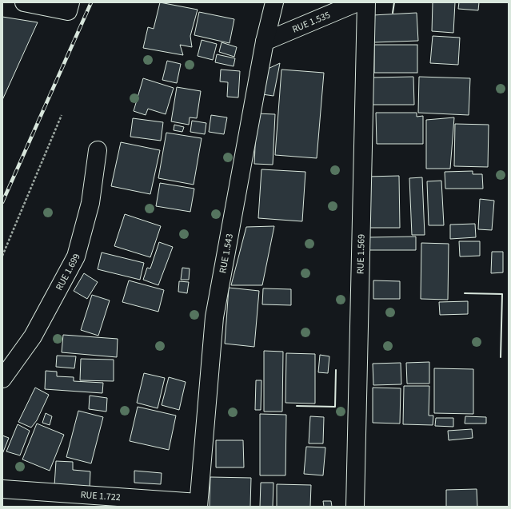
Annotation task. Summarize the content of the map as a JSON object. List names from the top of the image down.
{
  "streets": {
    "street": [
      "RUE 1.535",
      "RUE 1.543",
      "RUE 1.569",
      "RUE 1.699",
      "RUE 1.722"
    ]
  },
  "crossings": [
    ["RUE 1.535", "RUE 1.543"],
    ["RUE 1.543", "RUE 1.722"]
  ]
}
